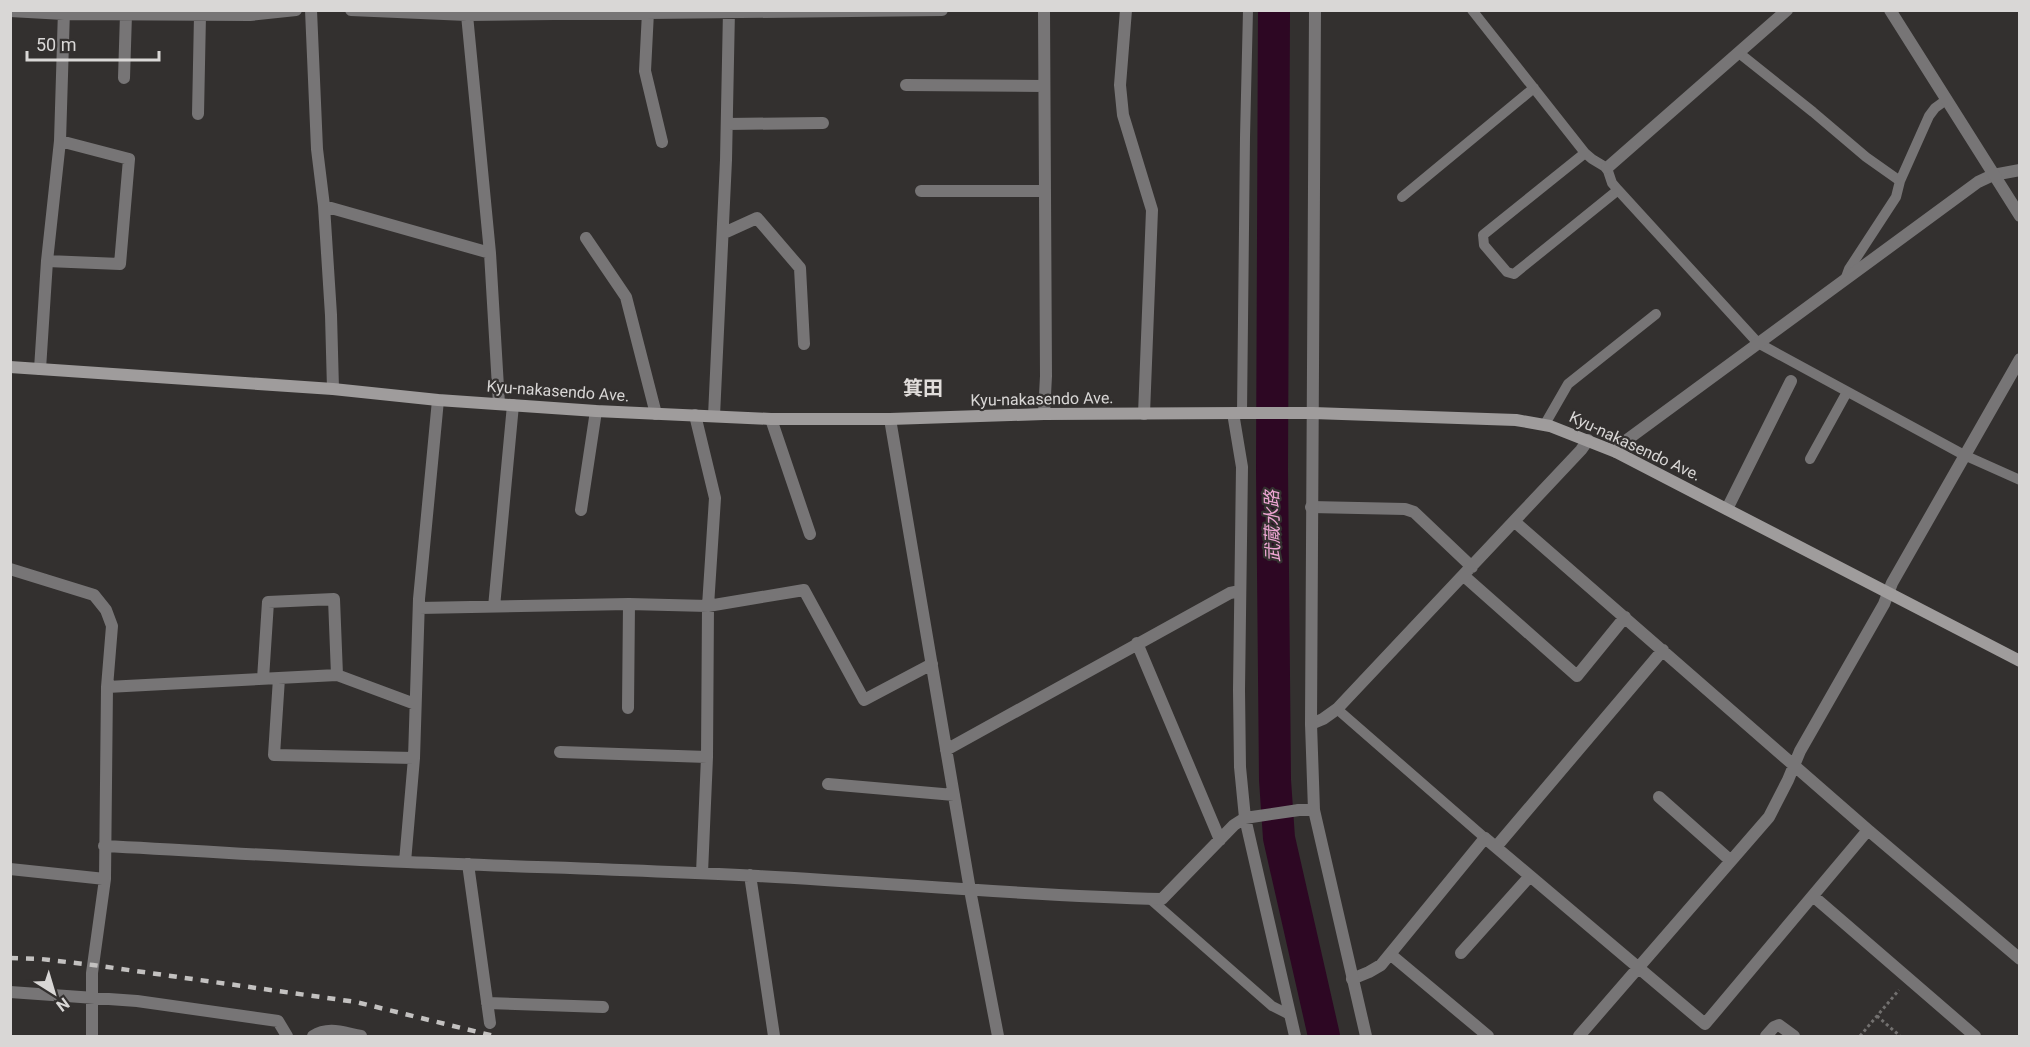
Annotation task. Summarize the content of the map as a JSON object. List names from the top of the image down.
{
  "streets": {
    "main road": ["Kyu-nakasendo Ave."]
  },
  "districts": ["箕田"],
  "water": ["武蔵水路"],
  "scale_bar": "50 m",
  "north": "bottom right"
}
